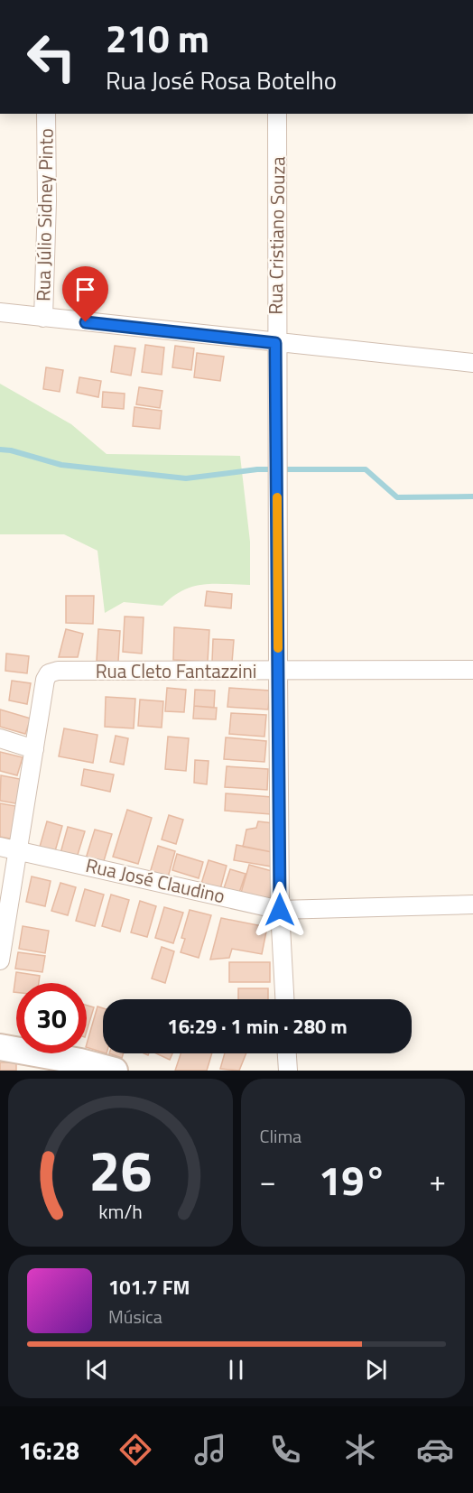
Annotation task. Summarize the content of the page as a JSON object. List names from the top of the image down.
{
  "streets": {
    "street": [
      "Rua Júlio Sidney Pinto",
      "Rua Cristiano Souza",
      "Rua Cleto Fantazzini",
      "Rua José Claudino"
    ]
  },
  "crossings": [
    ["Rua Cristiano Souza", "Rua Cleto Fantazzini"],
    ["Rua Cristiano Souza", "Rua José Claudino"]
  ],
  "page": {
    "turn": ["210 m", "Rua José Rosa Botelho"],
    "limit": "30",
    "trip": "16:29 · 1 min · 280 m",
    "tile": "Clima",
    "heat": ["−", "19°", "+"],
    "song": ["101.7 FM", "Música"],
    "tabs": "16:28",
    "gauge": ["26", "km/h"]
  }
}
